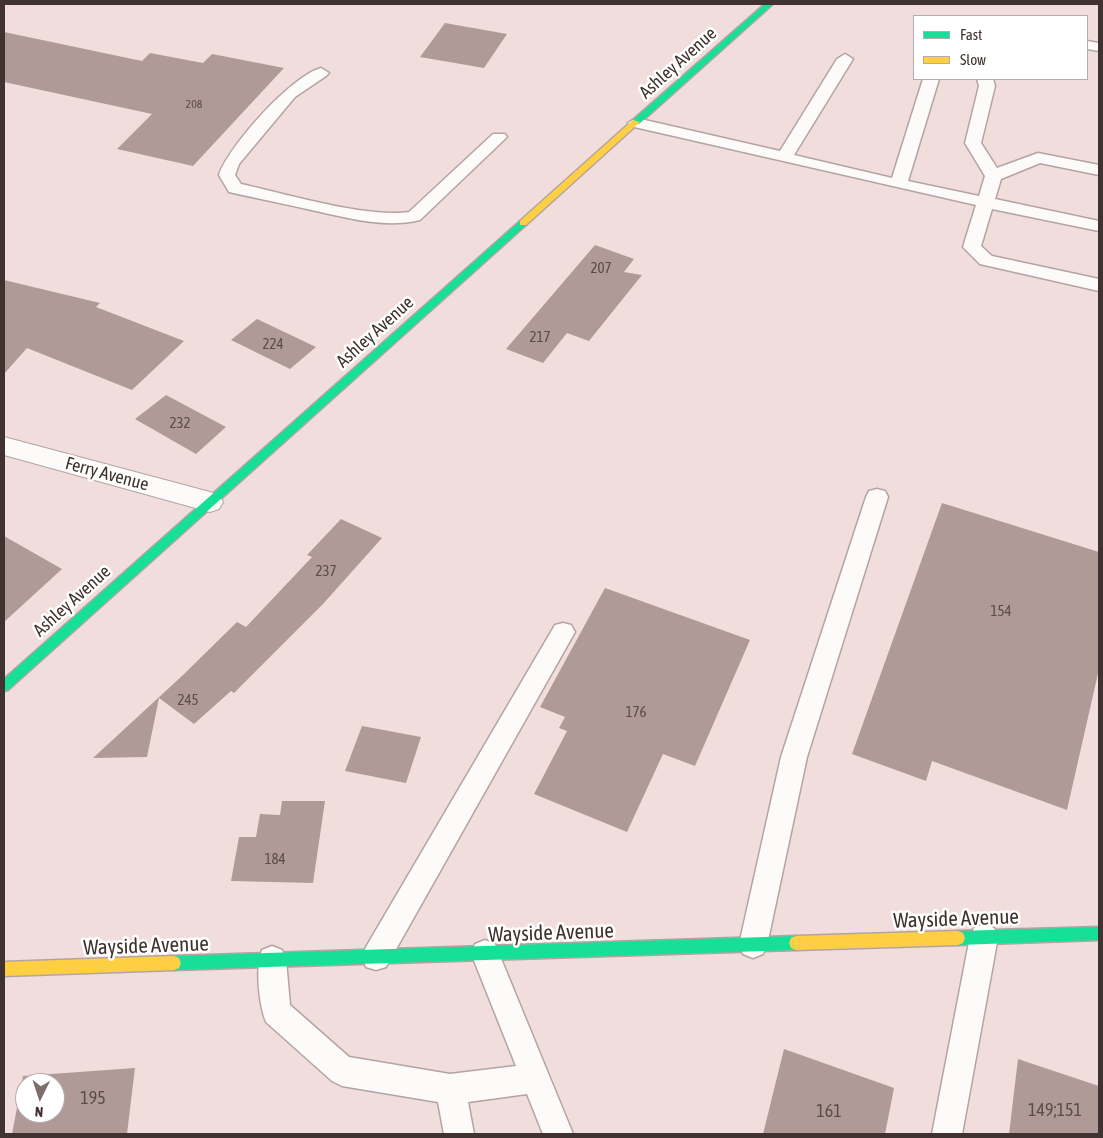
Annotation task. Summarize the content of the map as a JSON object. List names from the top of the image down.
{
  "streets": {
    "street": ["Ashley Avenue", "Ferry Avenue", "Wayside Avenue"]
  },
  "crossings": [
    ["Ashley Avenue", "Ferry Avenue"]
  ],
  "house_numbers": [
    "208",
    "207",
    "217",
    "224",
    "232",
    "237",
    "154",
    "245",
    "176",
    "184",
    "195",
    "149;151",
    "161"
  ],
  "legend": ["Fast", "Slow"],
  "north": "bottom"
}
